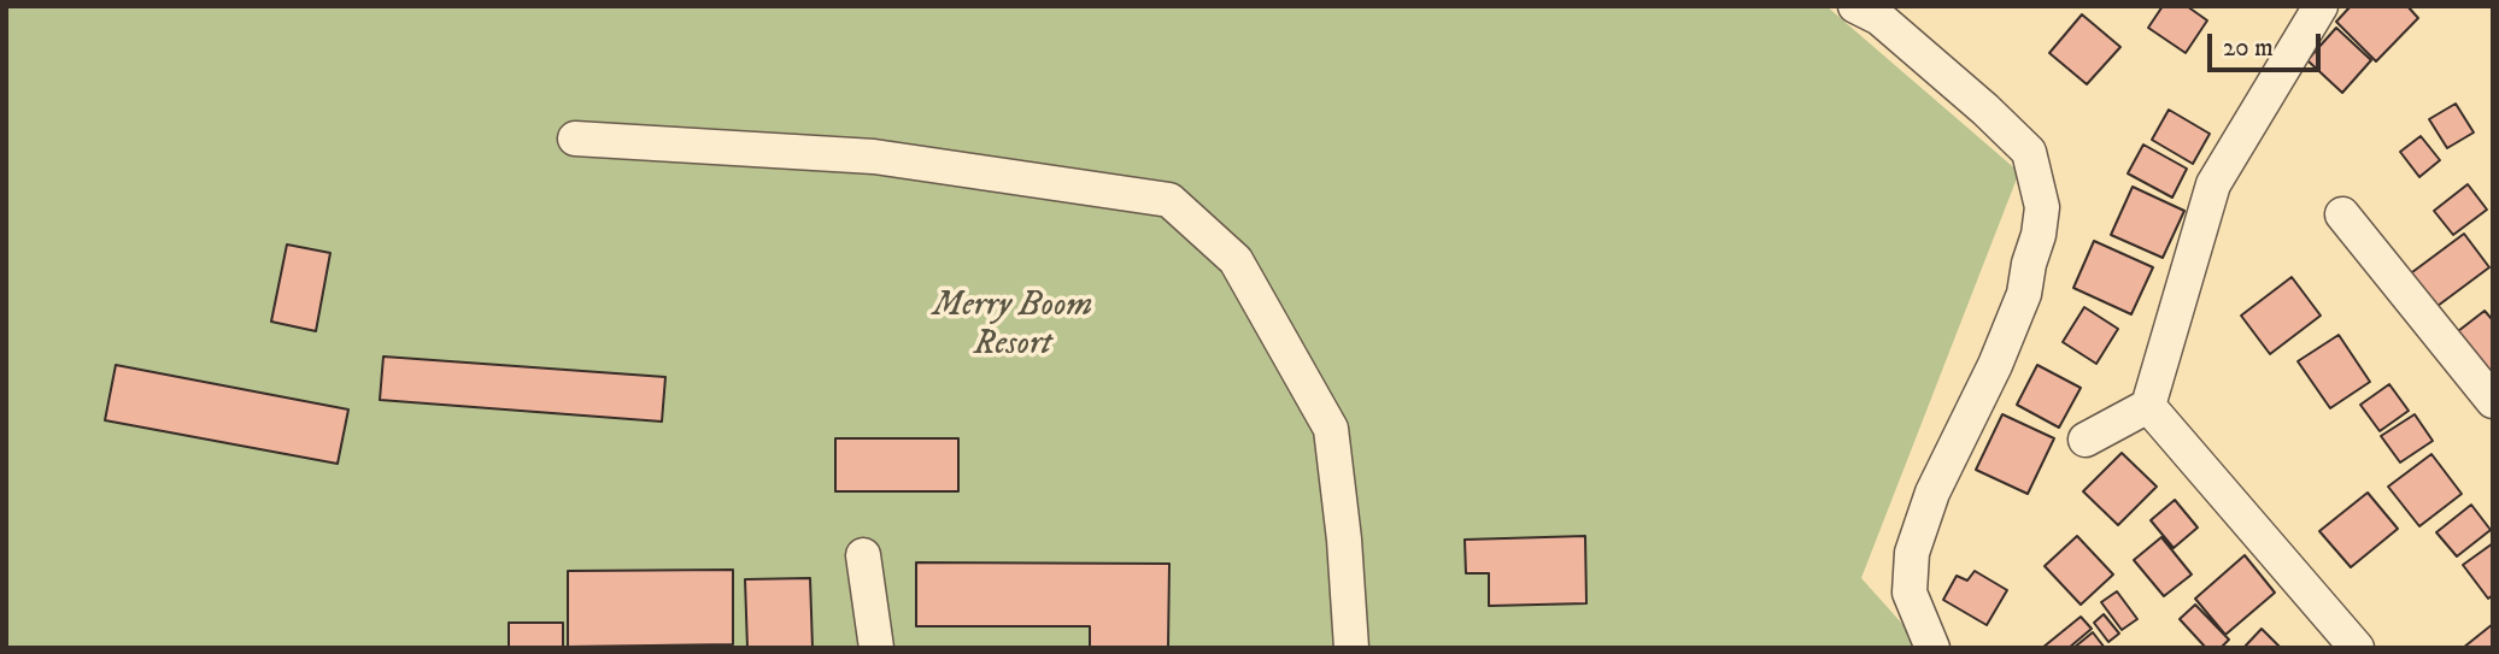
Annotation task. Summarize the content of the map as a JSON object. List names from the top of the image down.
{
  "parks": ["Merry Boom Resort"],
  "scale_bar": "20 m"
}
